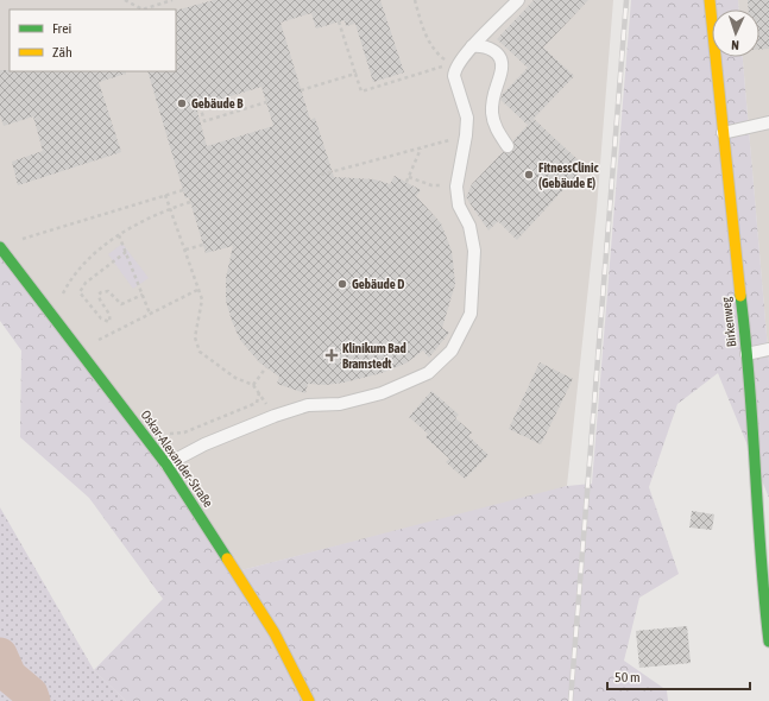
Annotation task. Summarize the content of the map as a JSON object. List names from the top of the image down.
{
  "streets": {
    "street": ["Birkenweg", "Oskar-Alexander-Straße"]
  },
  "places": {
    "other": ["Gebäude B", "FitnessClinic (Gebäude E)", "Gebäude D"],
    "health": ["Klinikum Bad Bramstedt"]
  },
  "legend": ["Frei", "Zäh"],
  "scale_bar": "50 m",
  "north": "bottom"
}
